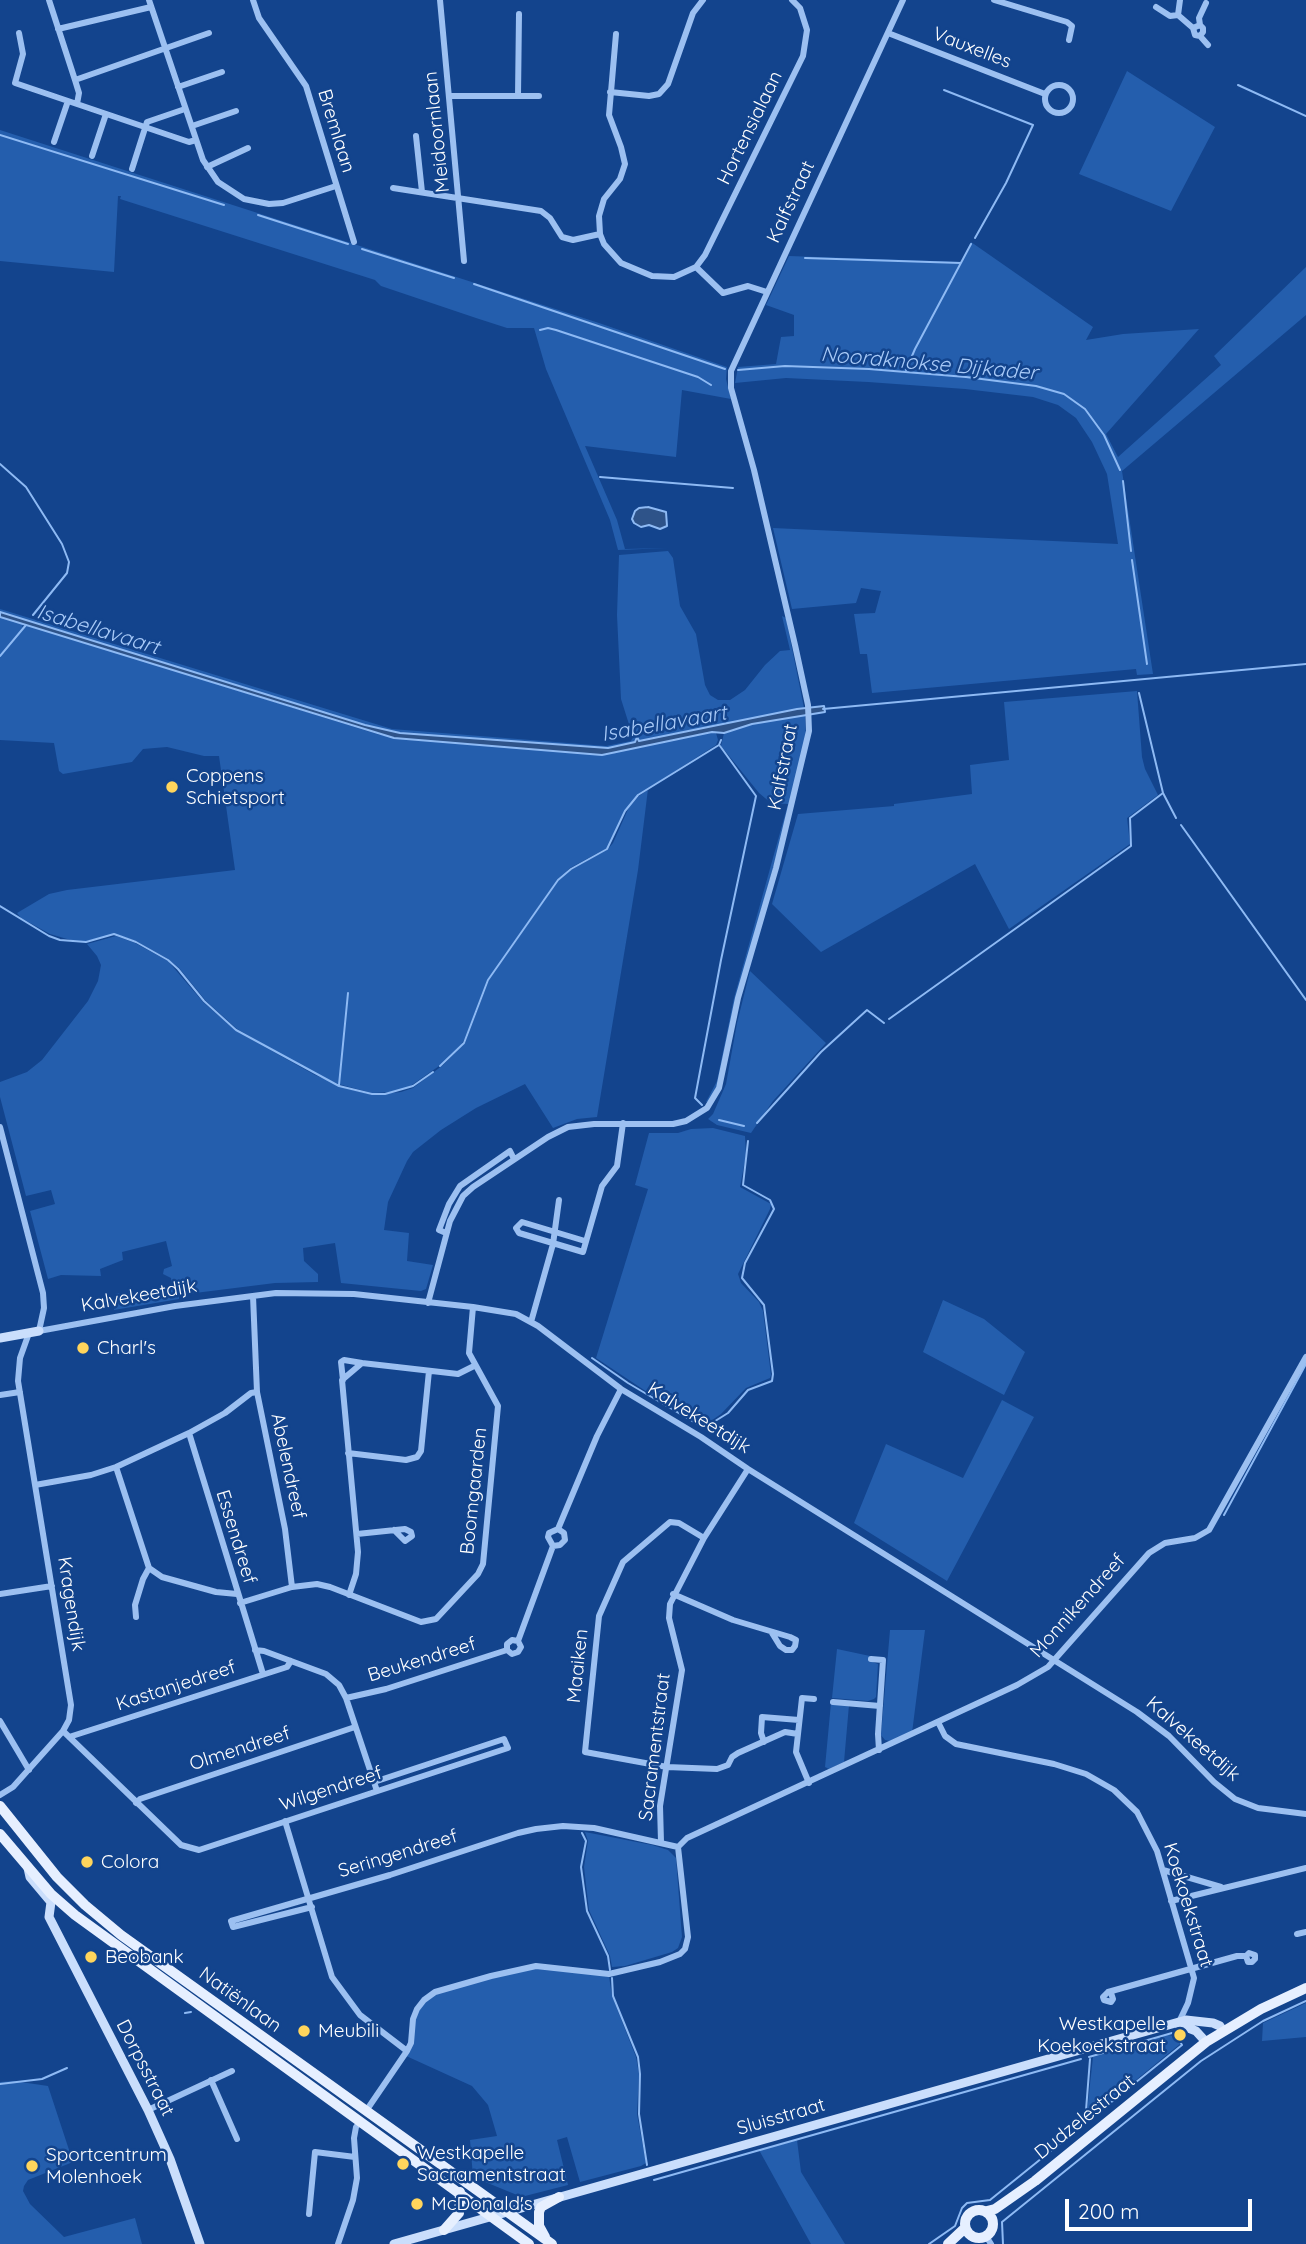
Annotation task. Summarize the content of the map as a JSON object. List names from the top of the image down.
{
  "streets": {
    "main road": ["Natiënlaan", "Dudzelestraat"],
    "street": [
      "Vauxelles",
      "Hortensialaan",
      "Bremlaan",
      "Meidoornlaan",
      "Kalfstraat",
      "Kalvekeetdijk",
      "Abelendreef",
      "Boomgaarden",
      "Essendreef",
      "Kragendijk",
      "Monnikendreef",
      "Beukendreef",
      "Maaiken",
      "Kastanjedreef",
      "Sacramentstraat",
      "Olmendreef",
      "Wilgendreef",
      "Seringendreef",
      "Koekoekstraat",
      "Dorpsstraat",
      "Sluisstraat"
    ]
  },
  "crossings": [
    ["Vauxelles", "Kalfstraat"],
    ["Kalfstraat", "Kalvekeetdijk"],
    ["Kalvekeetdijk", "Abelendreef"],
    ["Kalvekeetdijk", "Boomgaarden"],
    ["Kalvekeetdijk", "Kragendijk"],
    ["Kalvekeetdijk", "Monnikendreef"],
    ["Kalvekeetdijk", "Beukendreef"],
    ["Kalvekeetdijk", "Sacramentstraat"],
    ["Abelendreef", "Boomgaarden"],
    ["Essendreef", "Kastanjedreef"],
    ["Kragendijk", "Wilgendreef"],
    ["Monnikendreef", "Seringendreef"],
    ["Monnikendreef", "Koekoekstraat"],
    ["Maaiken", "Sacramentstraat"],
    ["Kastanjedreef", "Wilgendreef"],
    ["Sacramentstraat", "Seringendreef"],
    ["Olmendreef", "Wilgendreef"],
    ["Koekoekstraat", "Sluisstraat"],
    ["Natiënlaan", "Dorpsstraat"],
    ["Natiënlaan", "Sluisstraat"]
  ],
  "water": ["Noordknokse Dijkader", "Isabellavaart"],
  "places": [
    "Coppens Schietsport",
    "Charl's",
    "Colora",
    "Beobank",
    "Meubili",
    "Westkapelle Koekoekstraat",
    "Westkapelle Sacramentstraat",
    "Sportcentrum Molenhoek",
    "McDonald's"
  ],
  "scale_bar": "200 m"
}
